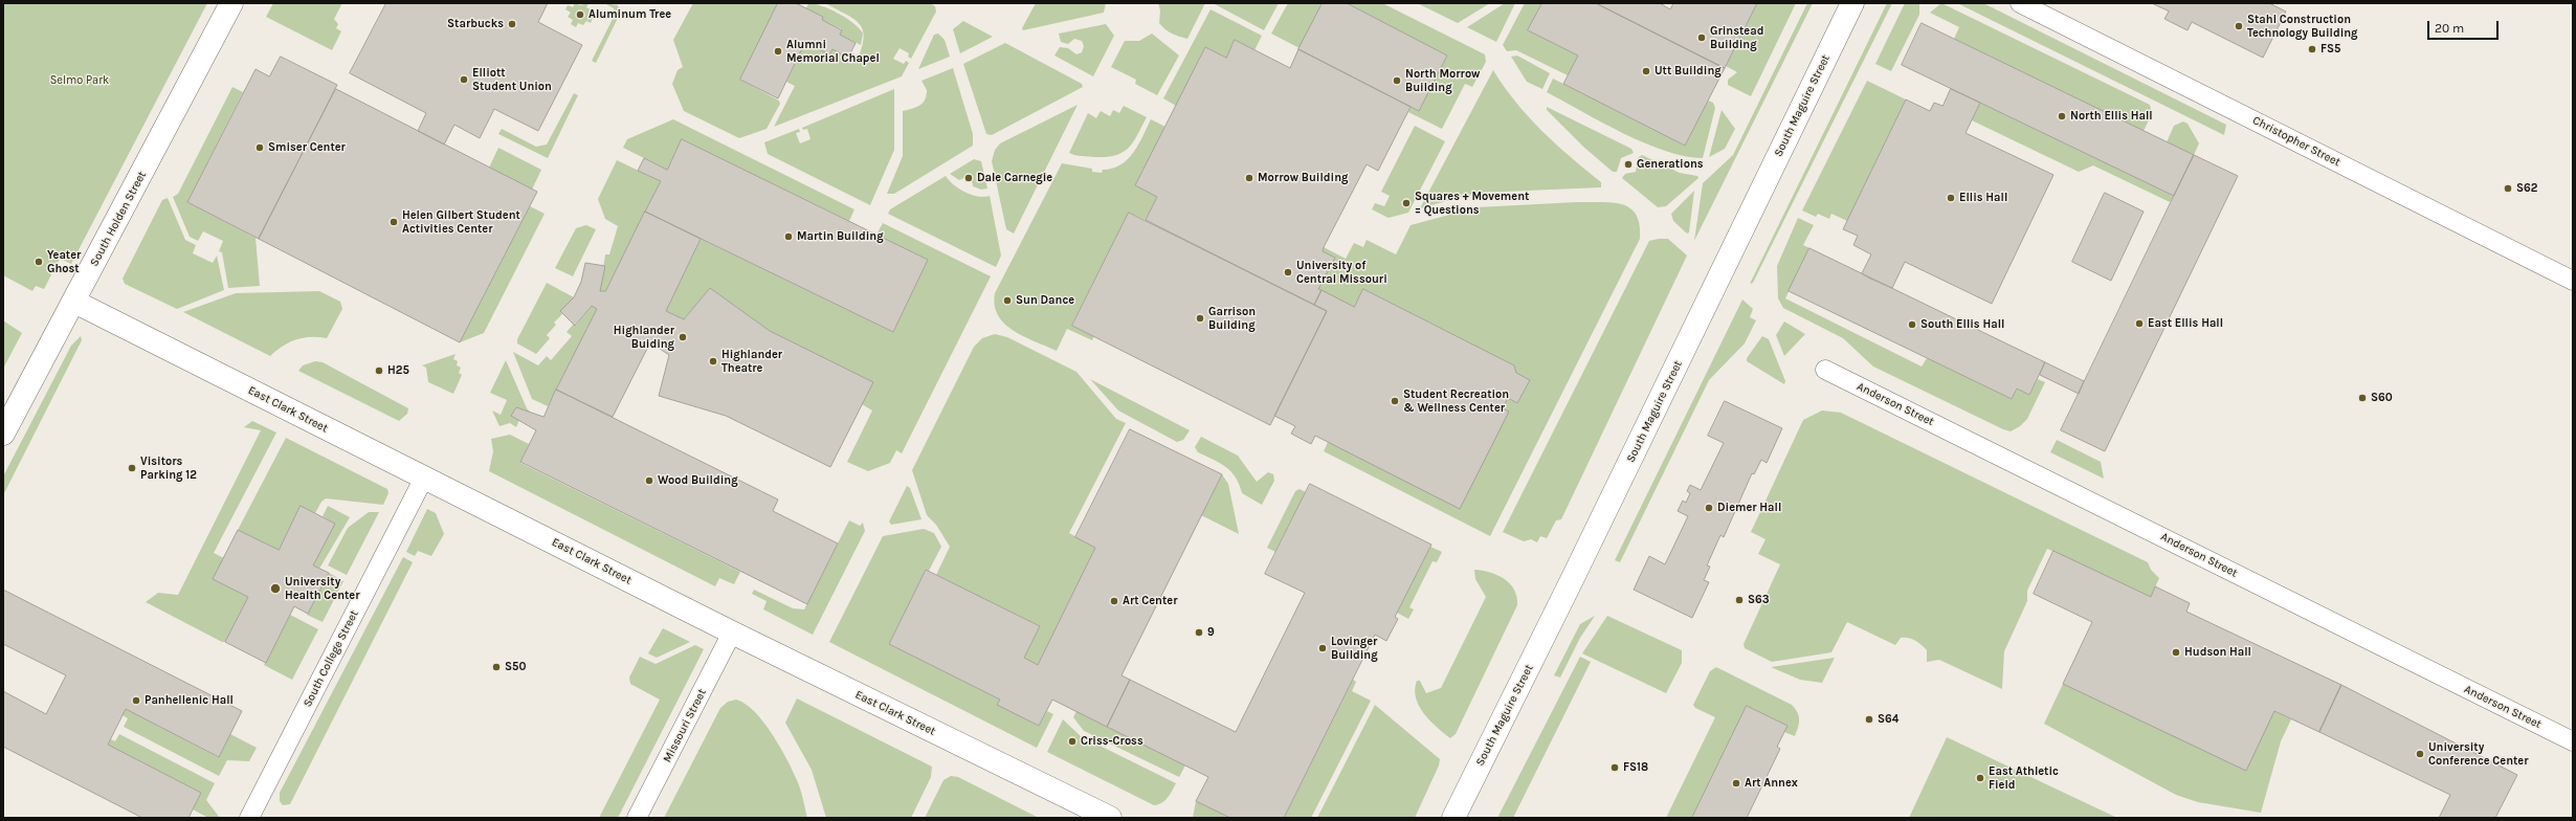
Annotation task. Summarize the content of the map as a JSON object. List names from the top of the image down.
{
  "streets": {
    "main road": ["South Maguire Street", "South Holden Street", "East Clark Street"],
    "street": [
      "Christopher Street",
      "Anderson Street",
      "South College Street",
      "Missouri Street"
    ]
  },
  "crossings": [
    ["South Holden Street", "East Clark Street"],
    ["East Clark Street", "South College Street"],
    ["East Clark Street", "Missouri Street"]
  ],
  "parks": ["Selmo Park"],
  "places": [
    "Aluminum Tree",
    "Starbucks",
    "Stahl Construction Technology Building",
    "Grinstead Building",
    "FS5",
    "Alumni Memorial Chapel",
    "Utt Building",
    "Elliott Student Union",
    "North Morrow Building",
    "North Ellis Hall",
    "Smiser Center",
    "Generations",
    "Dale Carnegie",
    "Morrow Building",
    "S62",
    "Ellis Hall",
    "Squares + Movement = Questions",
    "Helen Gilbert Student Activities Center",
    "Martin Building",
    "Yeater Ghost",
    "University of Central Missouri",
    "Sun Dance",
    "Garrison Building",
    "East Ellis Hall",
    "South Ellis Hall",
    "Highlander Buiding",
    "Highlander Theatre",
    "H25",
    "S60",
    "Student Recreation & Wellness Center",
    "Visitors Parking 12",
    "Wood Building",
    "Diemer Hall",
    "University Health Center",
    "S63",
    "Art Center",
    "9",
    "Lovinger Building",
    "Hudson Hall",
    "S50",
    "Panhellenic Hall",
    "S64",
    "Criss-Cross",
    "University Conference Center",
    "FS18",
    "East Athletic Field",
    "Art Annex"
  ],
  "scale_bar": "20 m"
}
